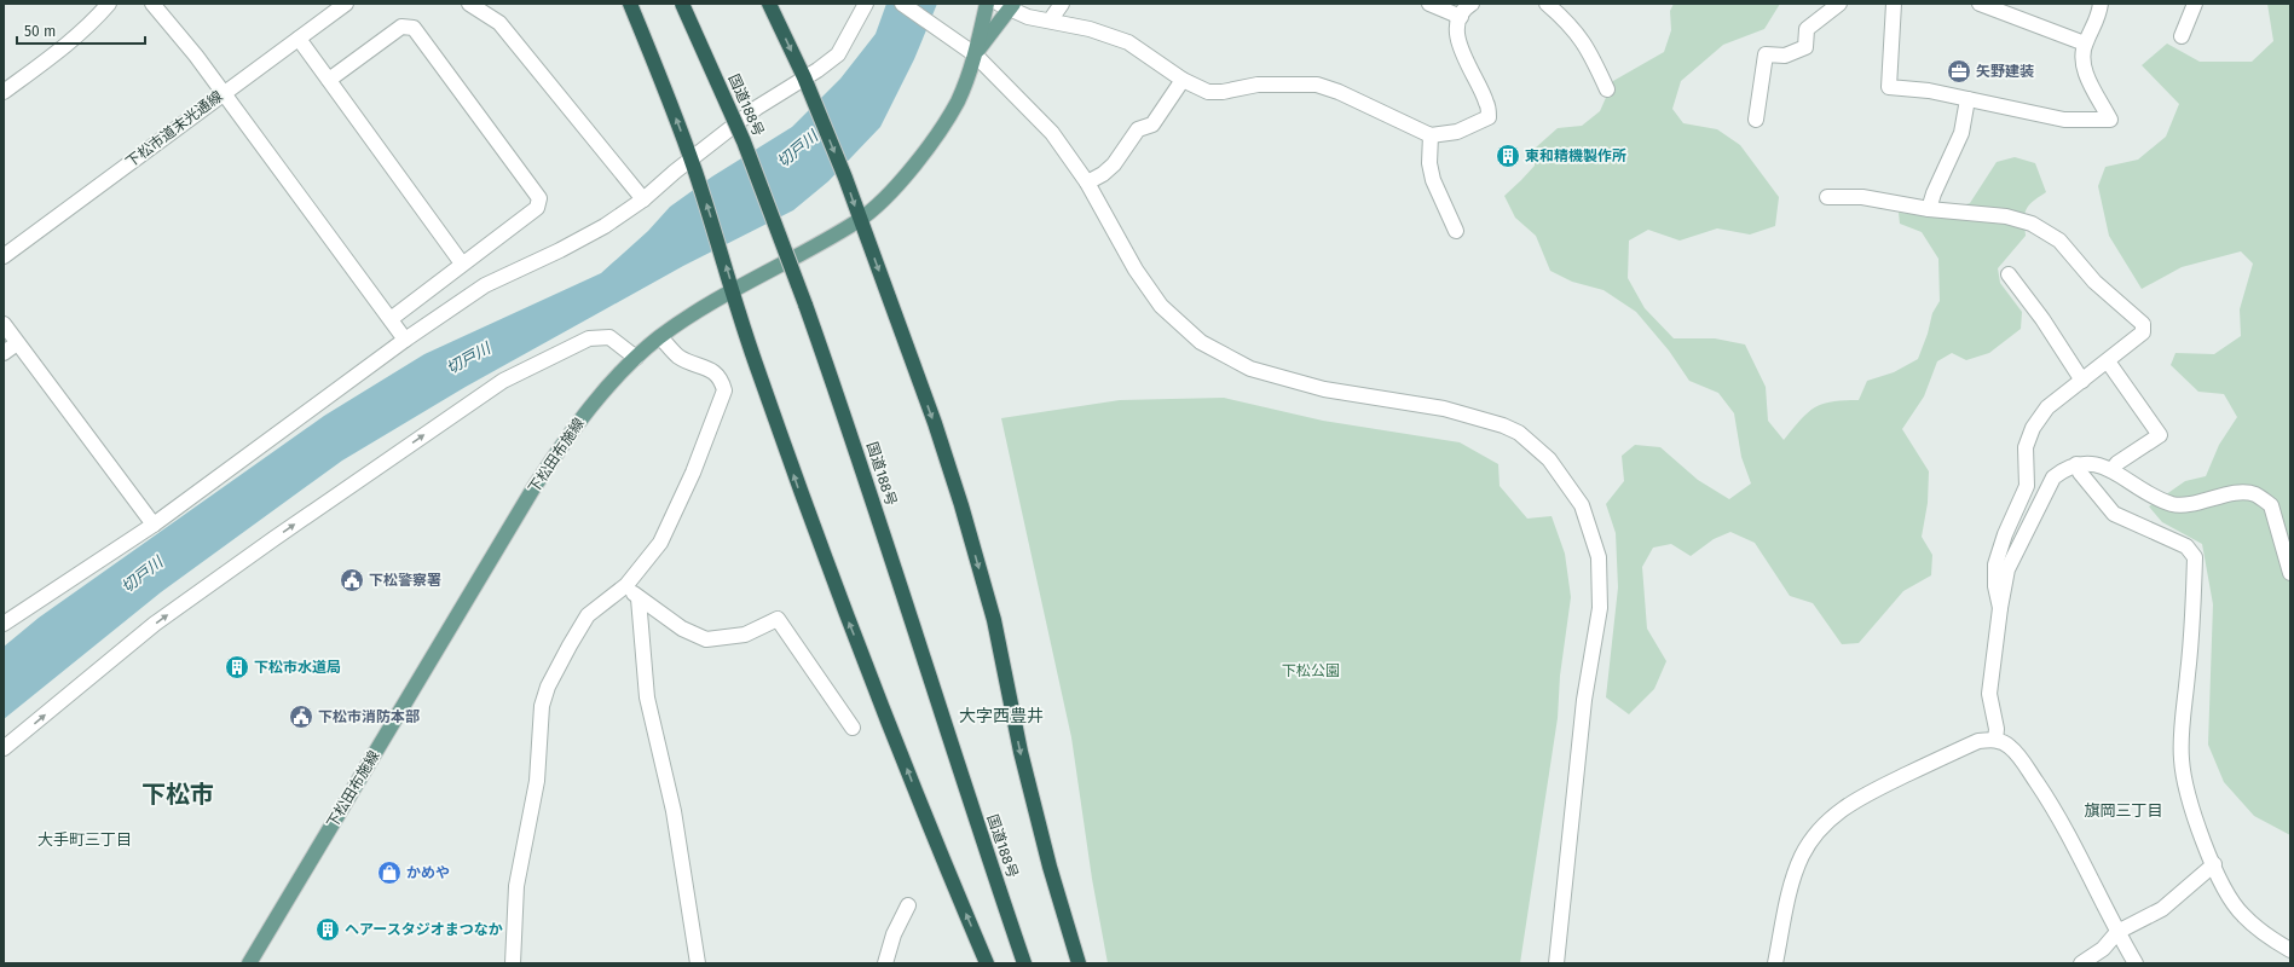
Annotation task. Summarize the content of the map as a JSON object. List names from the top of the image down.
{
  "streets": {
    "highway": ["国道188号"],
    "main road": ["下松田布施線"],
    "street": ["下松市道末光通線"]
  },
  "districts": [
    "大字西豊井",
    "下松市",
    "旗岡三丁目",
    "大手町三丁目"
  ],
  "water": ["切戸川"],
  "parks": ["下松公園"],
  "places": {
    "office": ["矢野建装"],
    "building": ["東和精機製作所", "下松市水道局", "ヘアースタジオまつなか"],
    "public building": ["下松警察署", "下松市消防本部"],
    "shop": ["かめや"]
  },
  "scale_bar": "50 m"
}
